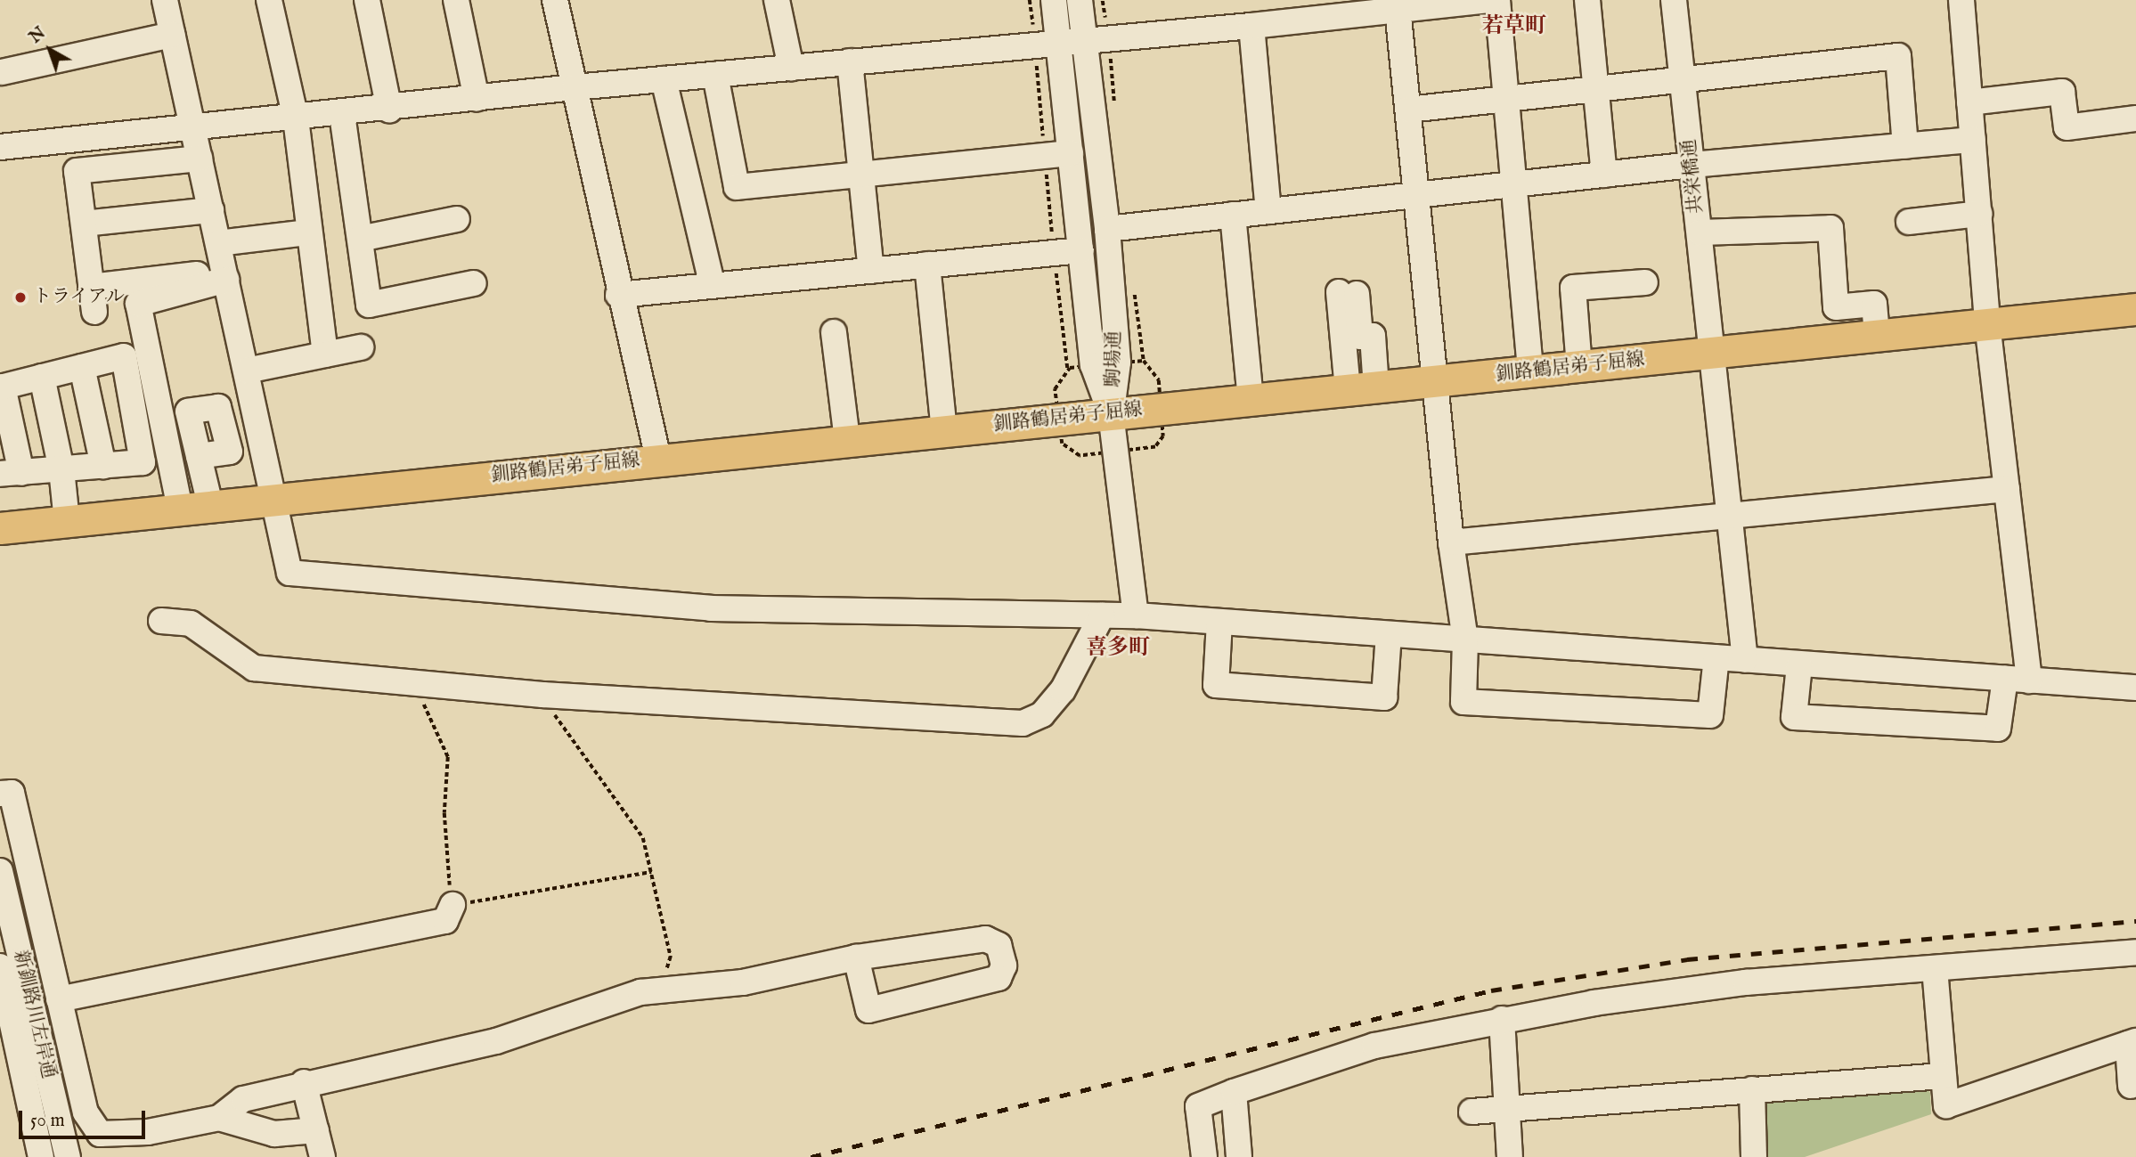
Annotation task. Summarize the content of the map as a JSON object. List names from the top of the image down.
{
  "streets": {
    "main road": ["釧路鶴居弟子屈線"],
    "street": ["共栄橋通", "駒場通", "新釧路川左岸通"]
  },
  "crossings": [
    ["共栄橋通", "釧路鶴居弟子屈線"],
    ["駒場通", "釧路鶴居弟子屈線"]
  ],
  "districts": ["若草町", "喜多町"],
  "places": ["トライアル"],
  "scale_bar": "50 m",
  "north": "top left"
}
